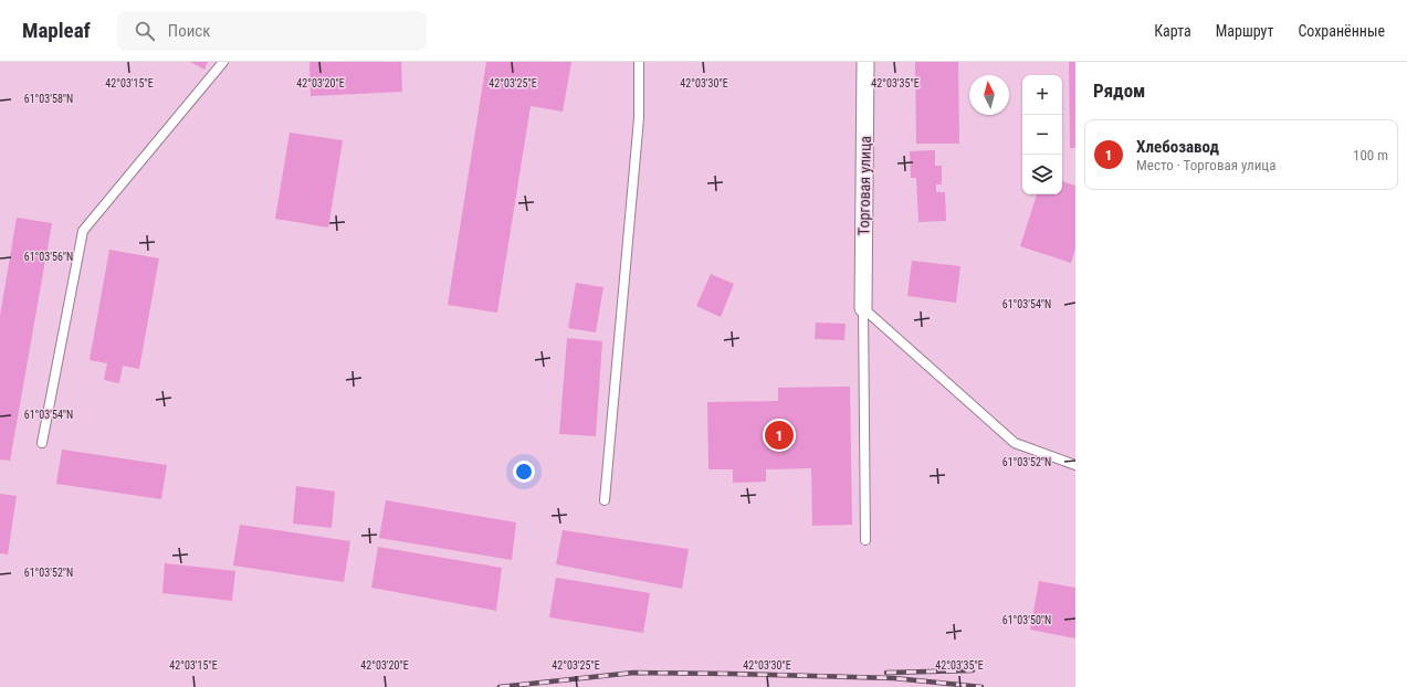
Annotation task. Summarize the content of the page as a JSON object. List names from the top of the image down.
{
  "streets": {
    "street": ["Торговая улица"]
  },
  "north": "top",
  "page": {
    "header": "Mapleaf",
    "search": "Поиск",
    "nav": ["Карта", "Маршрут", "Сохранённые"],
    "heading": "Рядом",
    "map_buttons": ["+", "−"],
    "list": [
      {
        "mark": "1",
        "name": "Хлебозавод",
        "note": "Место · Торговая улица",
        "value": "100 m"
      }
    ],
    "pins": "1"
  },
  "coordinates": [
    "42°03'15\"E",
    "42°03'20\"E",
    "42°03'25\"E",
    "42°03'30\"E",
    "42°03'35\"E",
    "61°03'58\"N",
    "61°03'56\"N",
    "61°03'54\"N",
    "61°03'52\"N",
    "61°03'50\"N"
  ]
}
